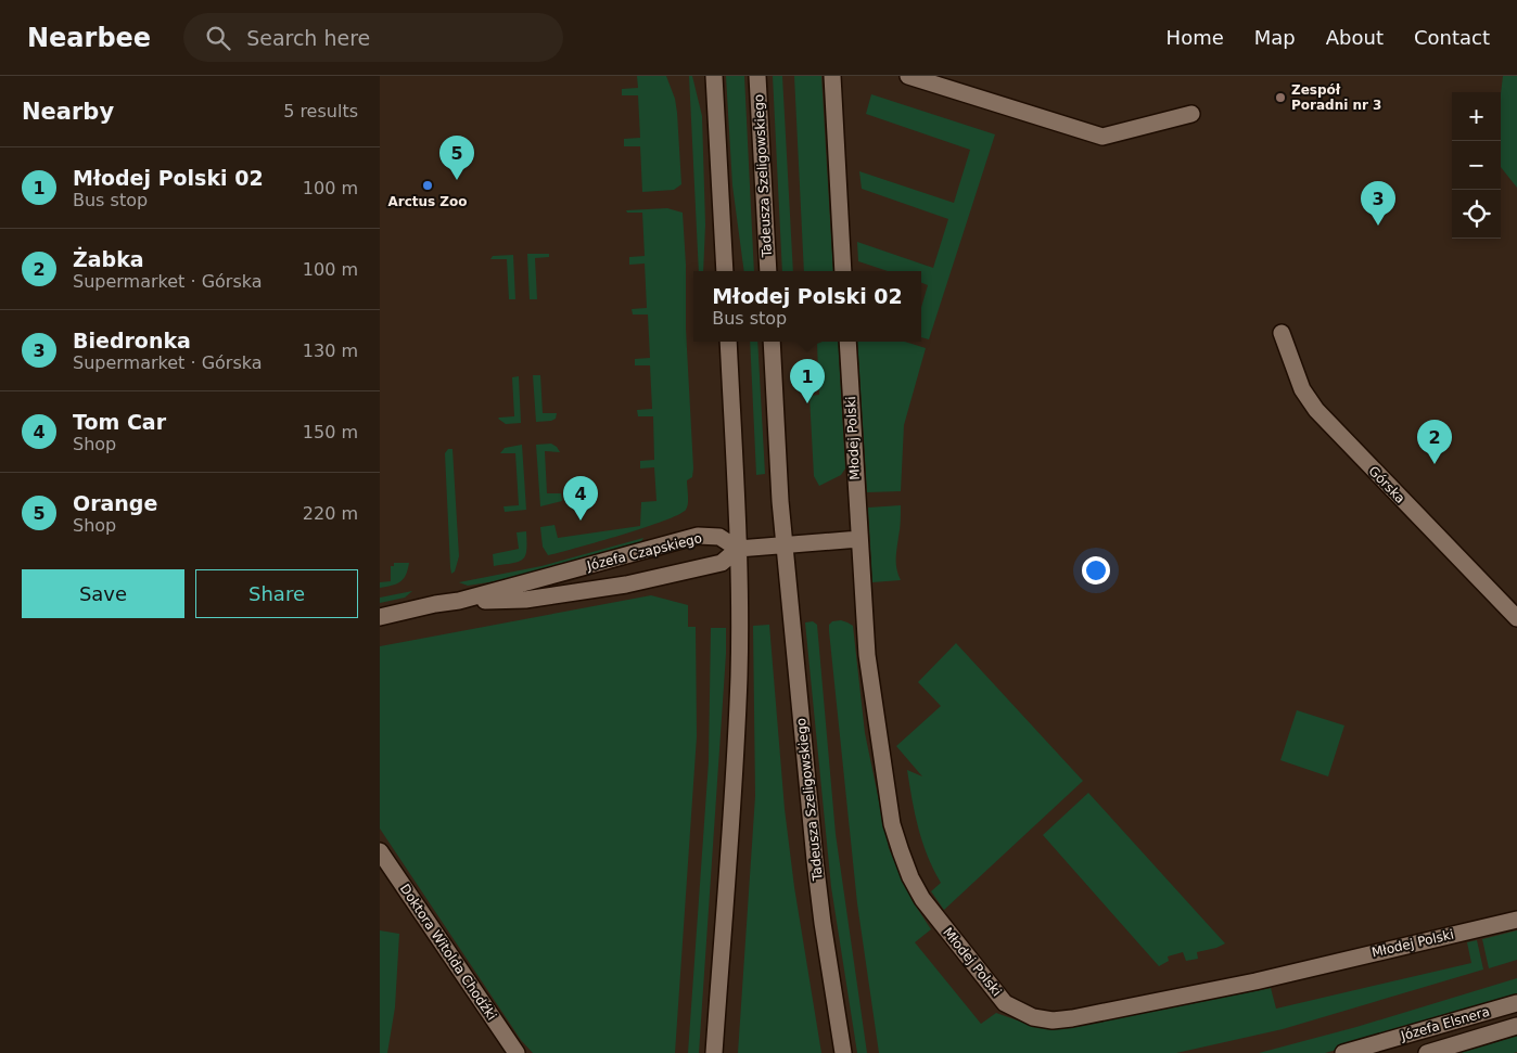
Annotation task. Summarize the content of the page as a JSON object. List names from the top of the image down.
{
  "streets": {
    "street": [
      "Tadeusza Szeligowskiego",
      "Młodej Polski",
      "Górska",
      "Józefa Czapskiego",
      "Doktora Witolda Chodźki",
      "Józefa Elsnera"
    ]
  },
  "places": ["Zespół Poradni nr 3", "Arctus Zoo"],
  "page": {
    "header": "Nearbee",
    "search": "Search here",
    "nav": [
      "Home",
      "Map",
      "About",
      "Contact"
    ],
    "heading": ["Nearby", "5 results"],
    "map_buttons": ["+", "−"],
    "pins": [
      "5",
      "3",
      "1",
      "2",
      "4"
    ],
    "list": [
      {
        "mark": "1",
        "name": "Młodej Polski 02",
        "note": "Bus stop",
        "value": "100 m"
      },
      {
        "mark": "2",
        "name": "Żabka",
        "note": "Supermarket · Górska",
        "value": "100 m"
      },
      {
        "mark": "3",
        "name": "Biedronka",
        "note": "Supermarket · Górska",
        "value": "130 m"
      },
      {
        "mark": "4",
        "name": "Tom Car",
        "note": "Shop",
        "value": "150 m"
      },
      {
        "mark": "5",
        "name": "Orange",
        "note": "Shop",
        "value": "220 m"
      }
    ],
    "popup": ["Młodej Polski 02", "Bus stop"],
    "buttons": ["Save", "Share"]
  }
}
